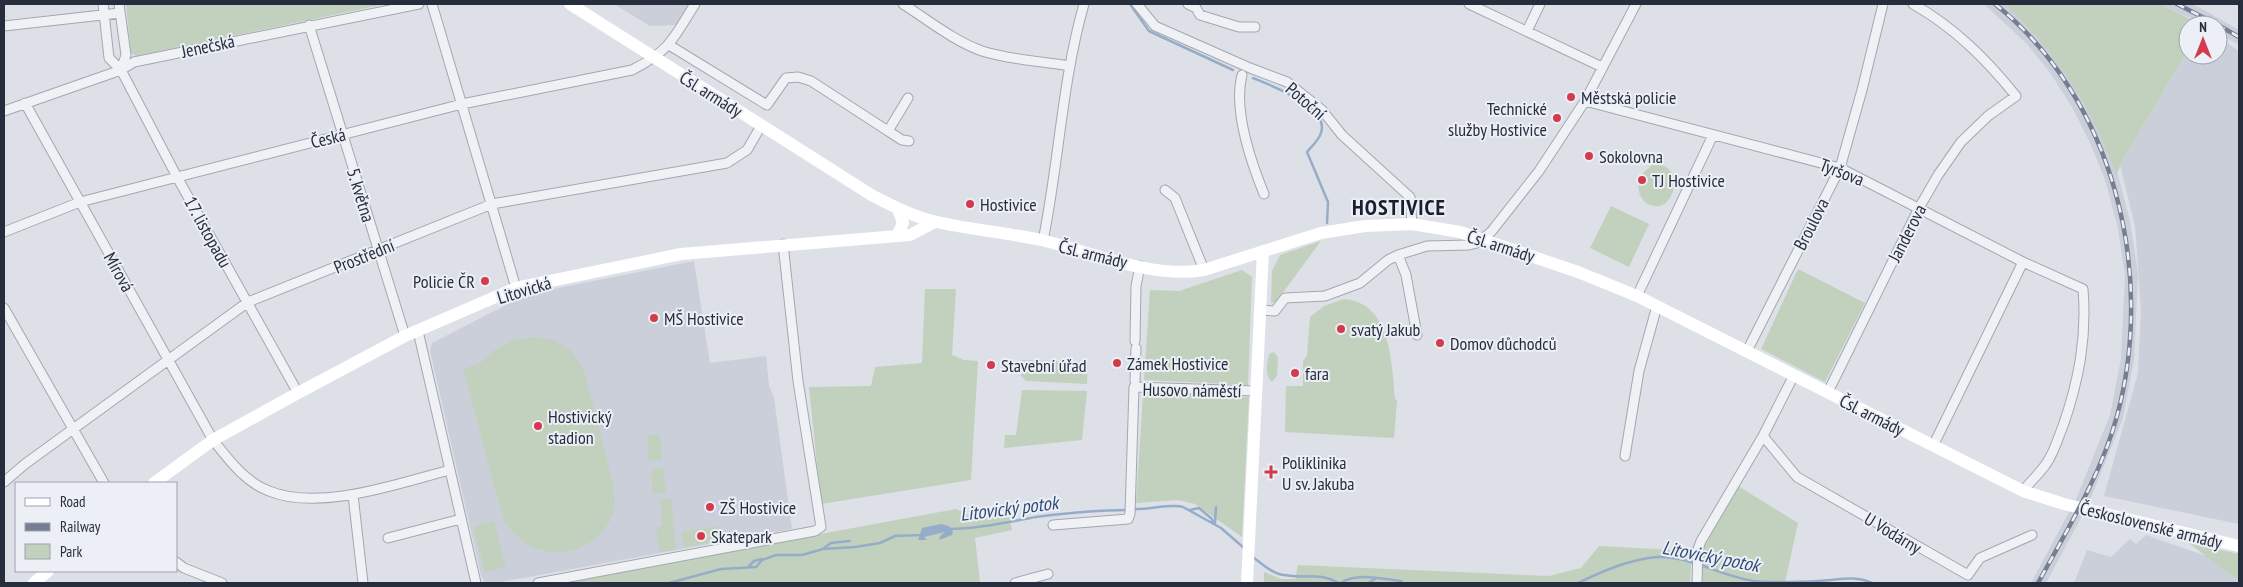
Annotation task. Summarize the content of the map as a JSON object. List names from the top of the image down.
{
  "streets": {
    "main road": [
      "Čsl. armády",
      "Litovická",
      "Husovo náměstí",
      "Československé armády"
    ],
    "street": [
      "Jenečská",
      "Potoční",
      "Česká",
      "Tyršova",
      "5. května",
      "Broulova",
      "17. listopadu",
      "Janderova",
      "Prostřední",
      "Mírová",
      "U Vodárny"
    ]
  },
  "crossings": [
    ["Jenečská", "5. května"],
    ["Jenečská", "17. listopadu"],
    ["Jenečská", "Mírová"],
    ["Čsl. armády", "Potoční"],
    ["Čsl. armády", "Česká"],
    ["Čsl. armády", "Tyršova"],
    ["Čsl. armády", "Broulova"],
    ["Čsl. armády", "Janderova"],
    ["Čsl. armády", "Prostřední"],
    ["Čsl. armády", "Litovická"],
    ["Čsl. armády", "Husovo náměstí"],
    ["Čsl. armády", "Československé armády"],
    ["Česká", "5. května"],
    ["Česká", "17. listopadu"],
    ["Česká", "Mírová"],
    ["Tyršova", "Broulova"],
    ["Tyršova", "Janderova"],
    ["5. května", "Prostřední"],
    ["5. května", "Litovická"],
    ["17. listopadu", "Prostřední"],
    ["17. listopadu", "Litovická"],
    ["Prostřední", "Mírová"],
    ["Mírová", "Litovická"]
  ],
  "districts": ["HOSTIVICE"],
  "water": ["Litovický potok"],
  "places": {
    "other": [
      "Městská policie",
      "Technické služby Hostivice",
      "Sokolovna",
      "TJ Hostivice",
      "Hostivice",
      "Policie ČR",
      "MŠ Hostivice",
      "svatý Jakub",
      "Domov důchodců",
      "Zámek Hostivice",
      "Stavební úřad",
      "fara",
      "Hostivický stadion",
      "ZŠ Hostivice",
      "Skatepark"
    ],
    "health": ["Poliklinika U sv. Jakuba"]
  },
  "legend": ["Road", "Railway", "Park"],
  "north": "top"
}
